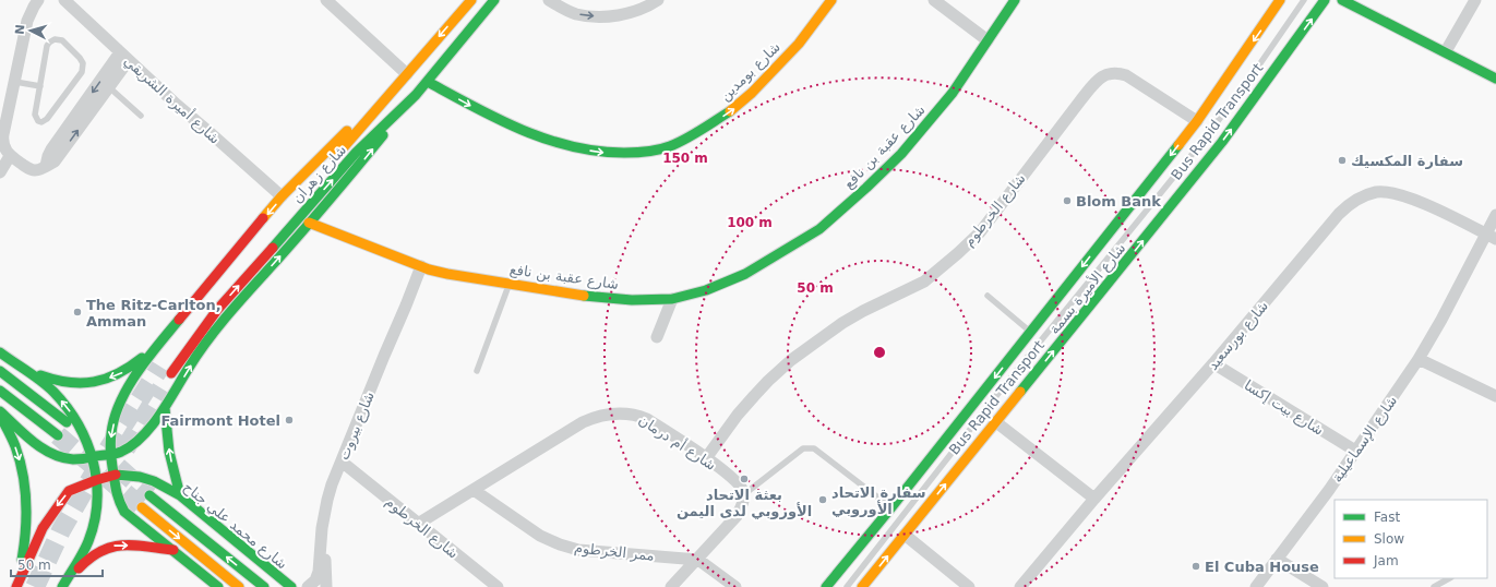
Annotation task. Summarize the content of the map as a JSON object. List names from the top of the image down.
{
  "streets": {
    "main road": [
      "شارع بومدين",
      "شارع عقبة بن نافع",
      "شارع زهران",
      "شارع الأميرة بسمة",
      "شارع محمد علي جناح"
    ],
    "street": [
      "شارع أميرة الشريقي",
      "شارع الخرطوم",
      "شارع بورسعيد",
      "شارع بيت إكسا",
      "شارع بيروت",
      "شارع الإسماعيلية",
      "شارع أم درمان",
      "ممر الخرطوم"
    ],
    "lane": ["Bus Rapid Transport"]
  },
  "crossings": [
    ["شارع بومدين", "شارع زهران"],
    ["شارع عقبة بن نافع", "شارع بيروت"],
    ["شارع الخرطوم", "شارع الأميرة بسمة"],
    ["شارع الخرطوم", "شارع بيروت"],
    ["شارع الخرطوم", "شارع أم درمان"],
    ["شارع بورسعيد", "شارع بيت إكسا"],
    ["شارع بورسعيد", "شارع الإسماعيلية"],
    ["شارع بيت إكسا", "شارع الإسماعيلية"],
    ["شارع أم درمان", "ممر الخرطوم"]
  ],
  "one_way": ["شارع بومدين"],
  "places": [
    "سفارة المكسيك",
    "Blom Bank",
    "The Ritz-Carlton, Amman",
    "Fairmont Hotel",
    "بعثة الاتحاد الأوروبي لدى اليمن",
    "سفارة الاتحاد الأوروبي",
    "El Cuba House"
  ],
  "legend": ["Fast", "Slow", "Jam"],
  "scale_bar": "50 m",
  "north": "left",
  "rings": ["150 m", "100 m", "50 m"]
}
